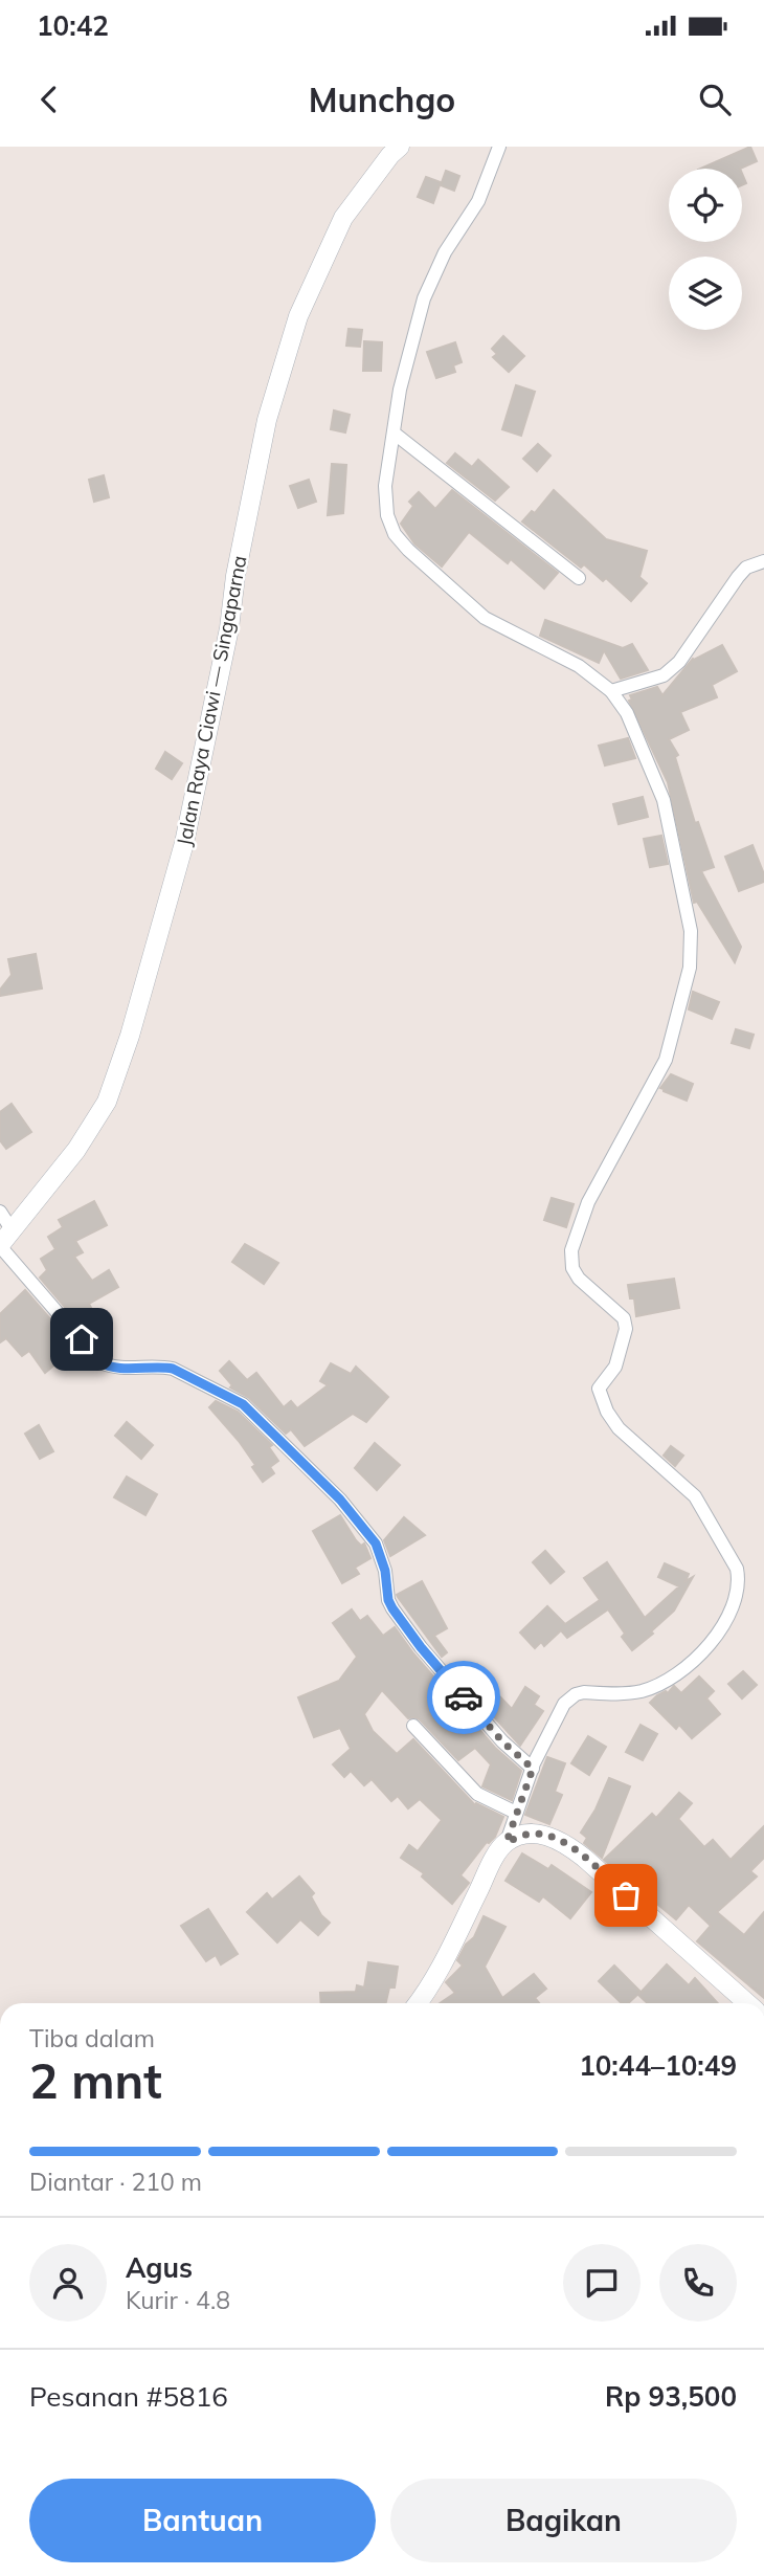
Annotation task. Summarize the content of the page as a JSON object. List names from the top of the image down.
{
  "streets": {
    "main road": ["Jalan Raya Ciawi — Singaparna"]
  },
  "page": {
    "status": "10:42",
    "header": "Munchgo",
    "heading": ["2 mnt", "Tiba dalam", "10:44–10:49"],
    "panel": [
      "Agus",
      "Kurir · 4.8",
      "Pesanan #5816",
      "Rp 93,500"
    ],
    "bar": "Diantar · 210 m",
    "buttons": ["Bantuan", "Bagikan"]
  }
}
